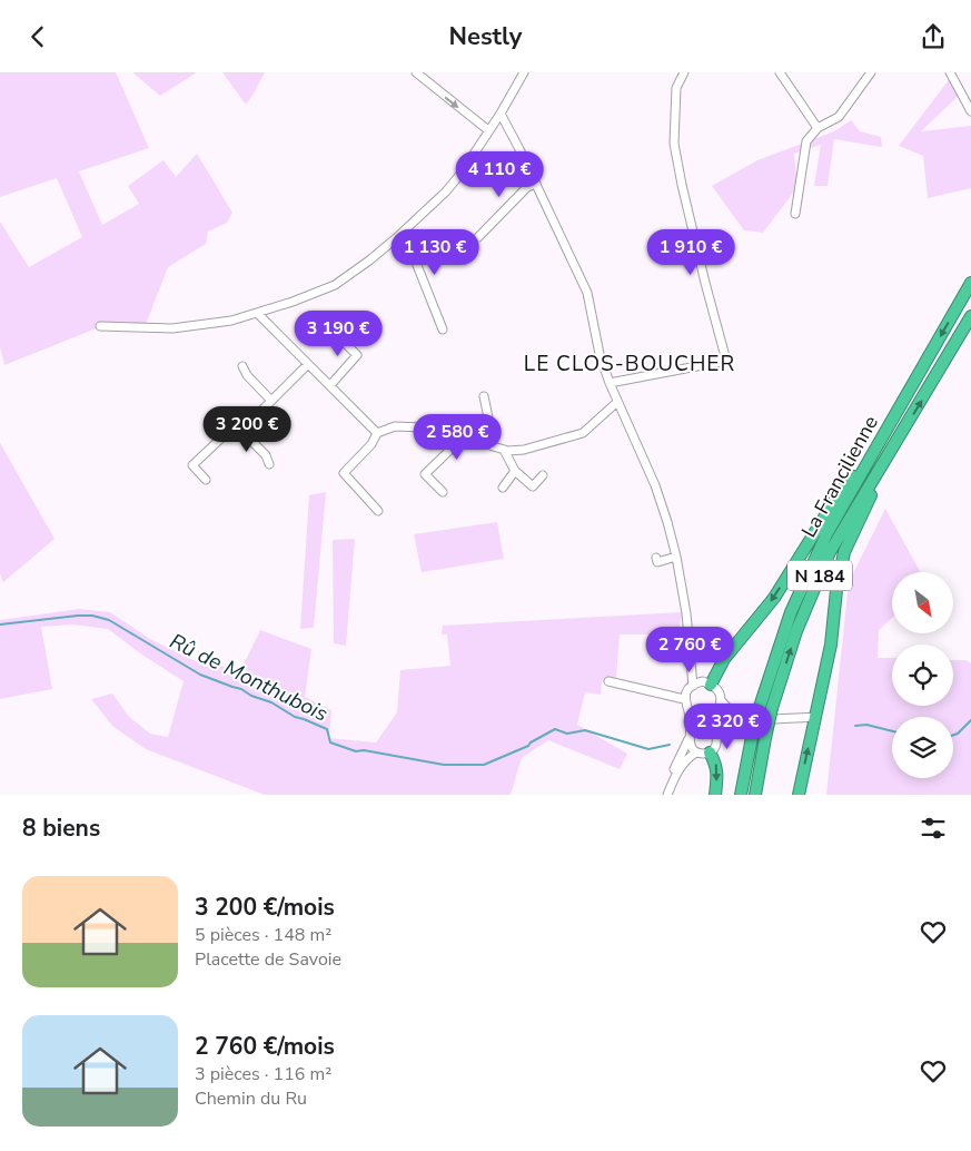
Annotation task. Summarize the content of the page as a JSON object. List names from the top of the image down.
{
  "streets": {
    "highway": ["La Francilienne", "N 184"]
  },
  "districts": ["LE CLOS-BOUCHER"],
  "water": ["Rû de Monthubois"],
  "north": "bottom right",
  "page": {
    "header": "Nestly",
    "price": [
      "4 110 €",
      "1 130 €",
      "1 910 €",
      "3 190 €",
      "3 200 €",
      "2 580 €",
      "2 760 €",
      "2 320 €"
    ],
    "heading": "8 biens",
    "list": [
      {
        "name": "3 200 €/mois",
        "note": "5 pièces · 148 m² · Placette de Savoie"
      },
      {
        "name": "2 760 €/mois",
        "note": "3 pièces · 116 m² · Chemin du Ru"
      }
    ]
  }
}
